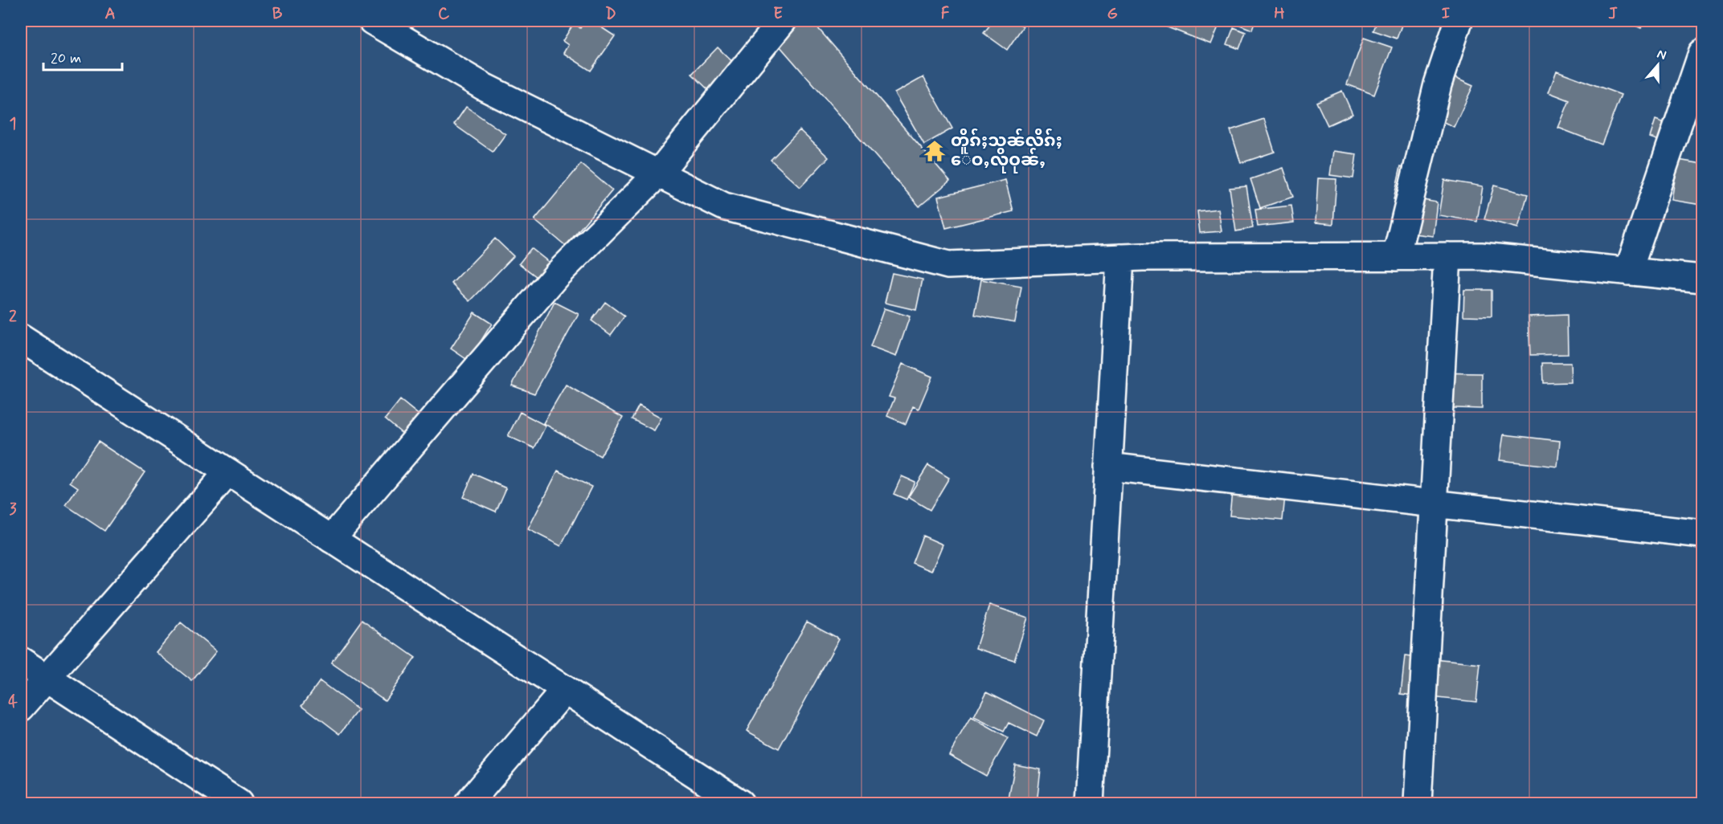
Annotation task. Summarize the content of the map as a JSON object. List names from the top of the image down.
{
  "places": {
    "temple": ["တိူၵ်ႈသွၼ်လိၵ်ႈ ေဝႇလုဝုၼ်ႇ"]
  },
  "scale_bar": "20 m",
  "north": "top",
  "grid": {
    "columns": [
      "A",
      "B",
      "C",
      "D",
      "E",
      "F",
      "G",
      "H",
      "I",
      "J"
    ],
    "rows": [
      "1",
      "2",
      "3",
      "4"
    ]
  }
}
